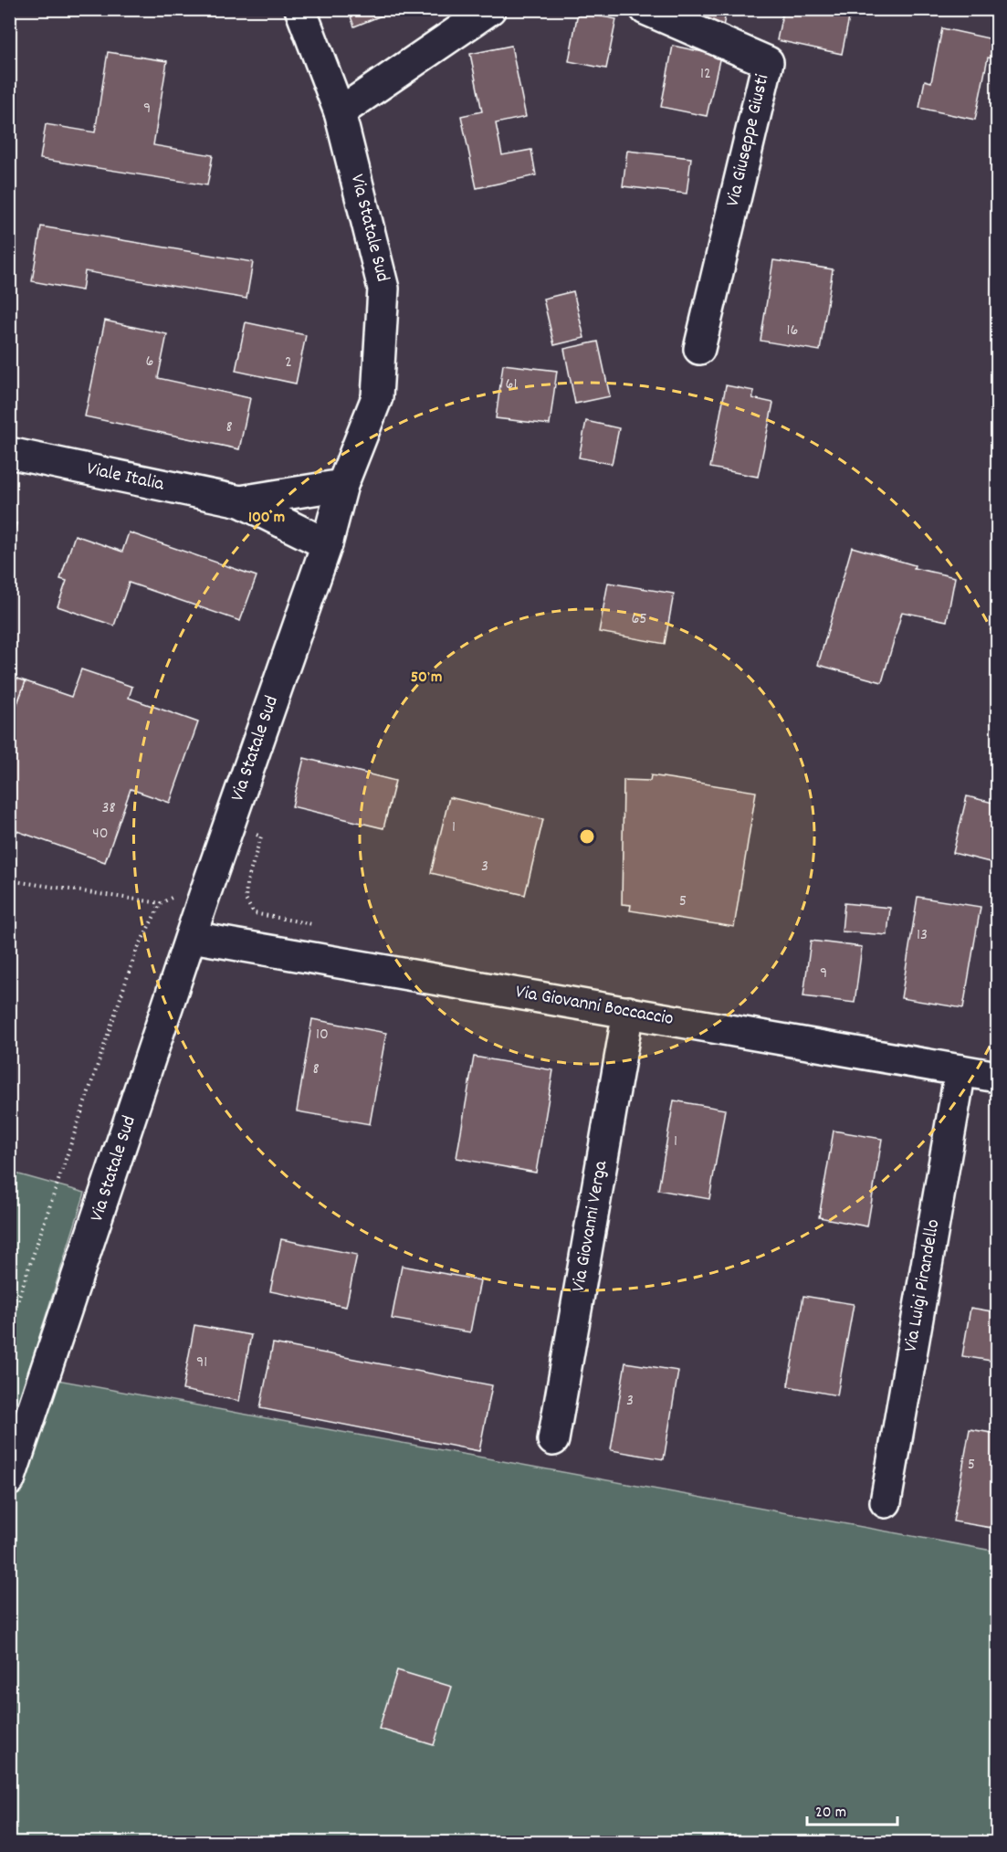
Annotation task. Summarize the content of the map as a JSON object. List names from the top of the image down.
{
  "streets": {
    "street": [
      "Via Giuseppe Giusti",
      "Via Statale Sud",
      "Viale Italia",
      "Via Giovanni Boccaccio",
      "Via Giovanni Verga",
      "Via Luigi Pirandello"
    ]
  },
  "crossings": [
    ["Via Statale Sud", "Viale Italia"],
    ["Via Statale Sud", "Via Giovanni Boccaccio"],
    ["Via Giovanni Boccaccio", "Via Giovanni Verga"],
    ["Via Giovanni Boccaccio", "Via Luigi Pirandello"]
  ],
  "house_numbers": [
    "12",
    "9",
    "16",
    "6",
    "2",
    "61",
    "8",
    "65",
    "38",
    "1",
    "40",
    "3",
    "5",
    "13",
    "9",
    "10",
    "8",
    "1",
    "91",
    "3",
    "5"
  ],
  "scale_bar": "20 m",
  "rings": ["100 m", "50 m"]
}
